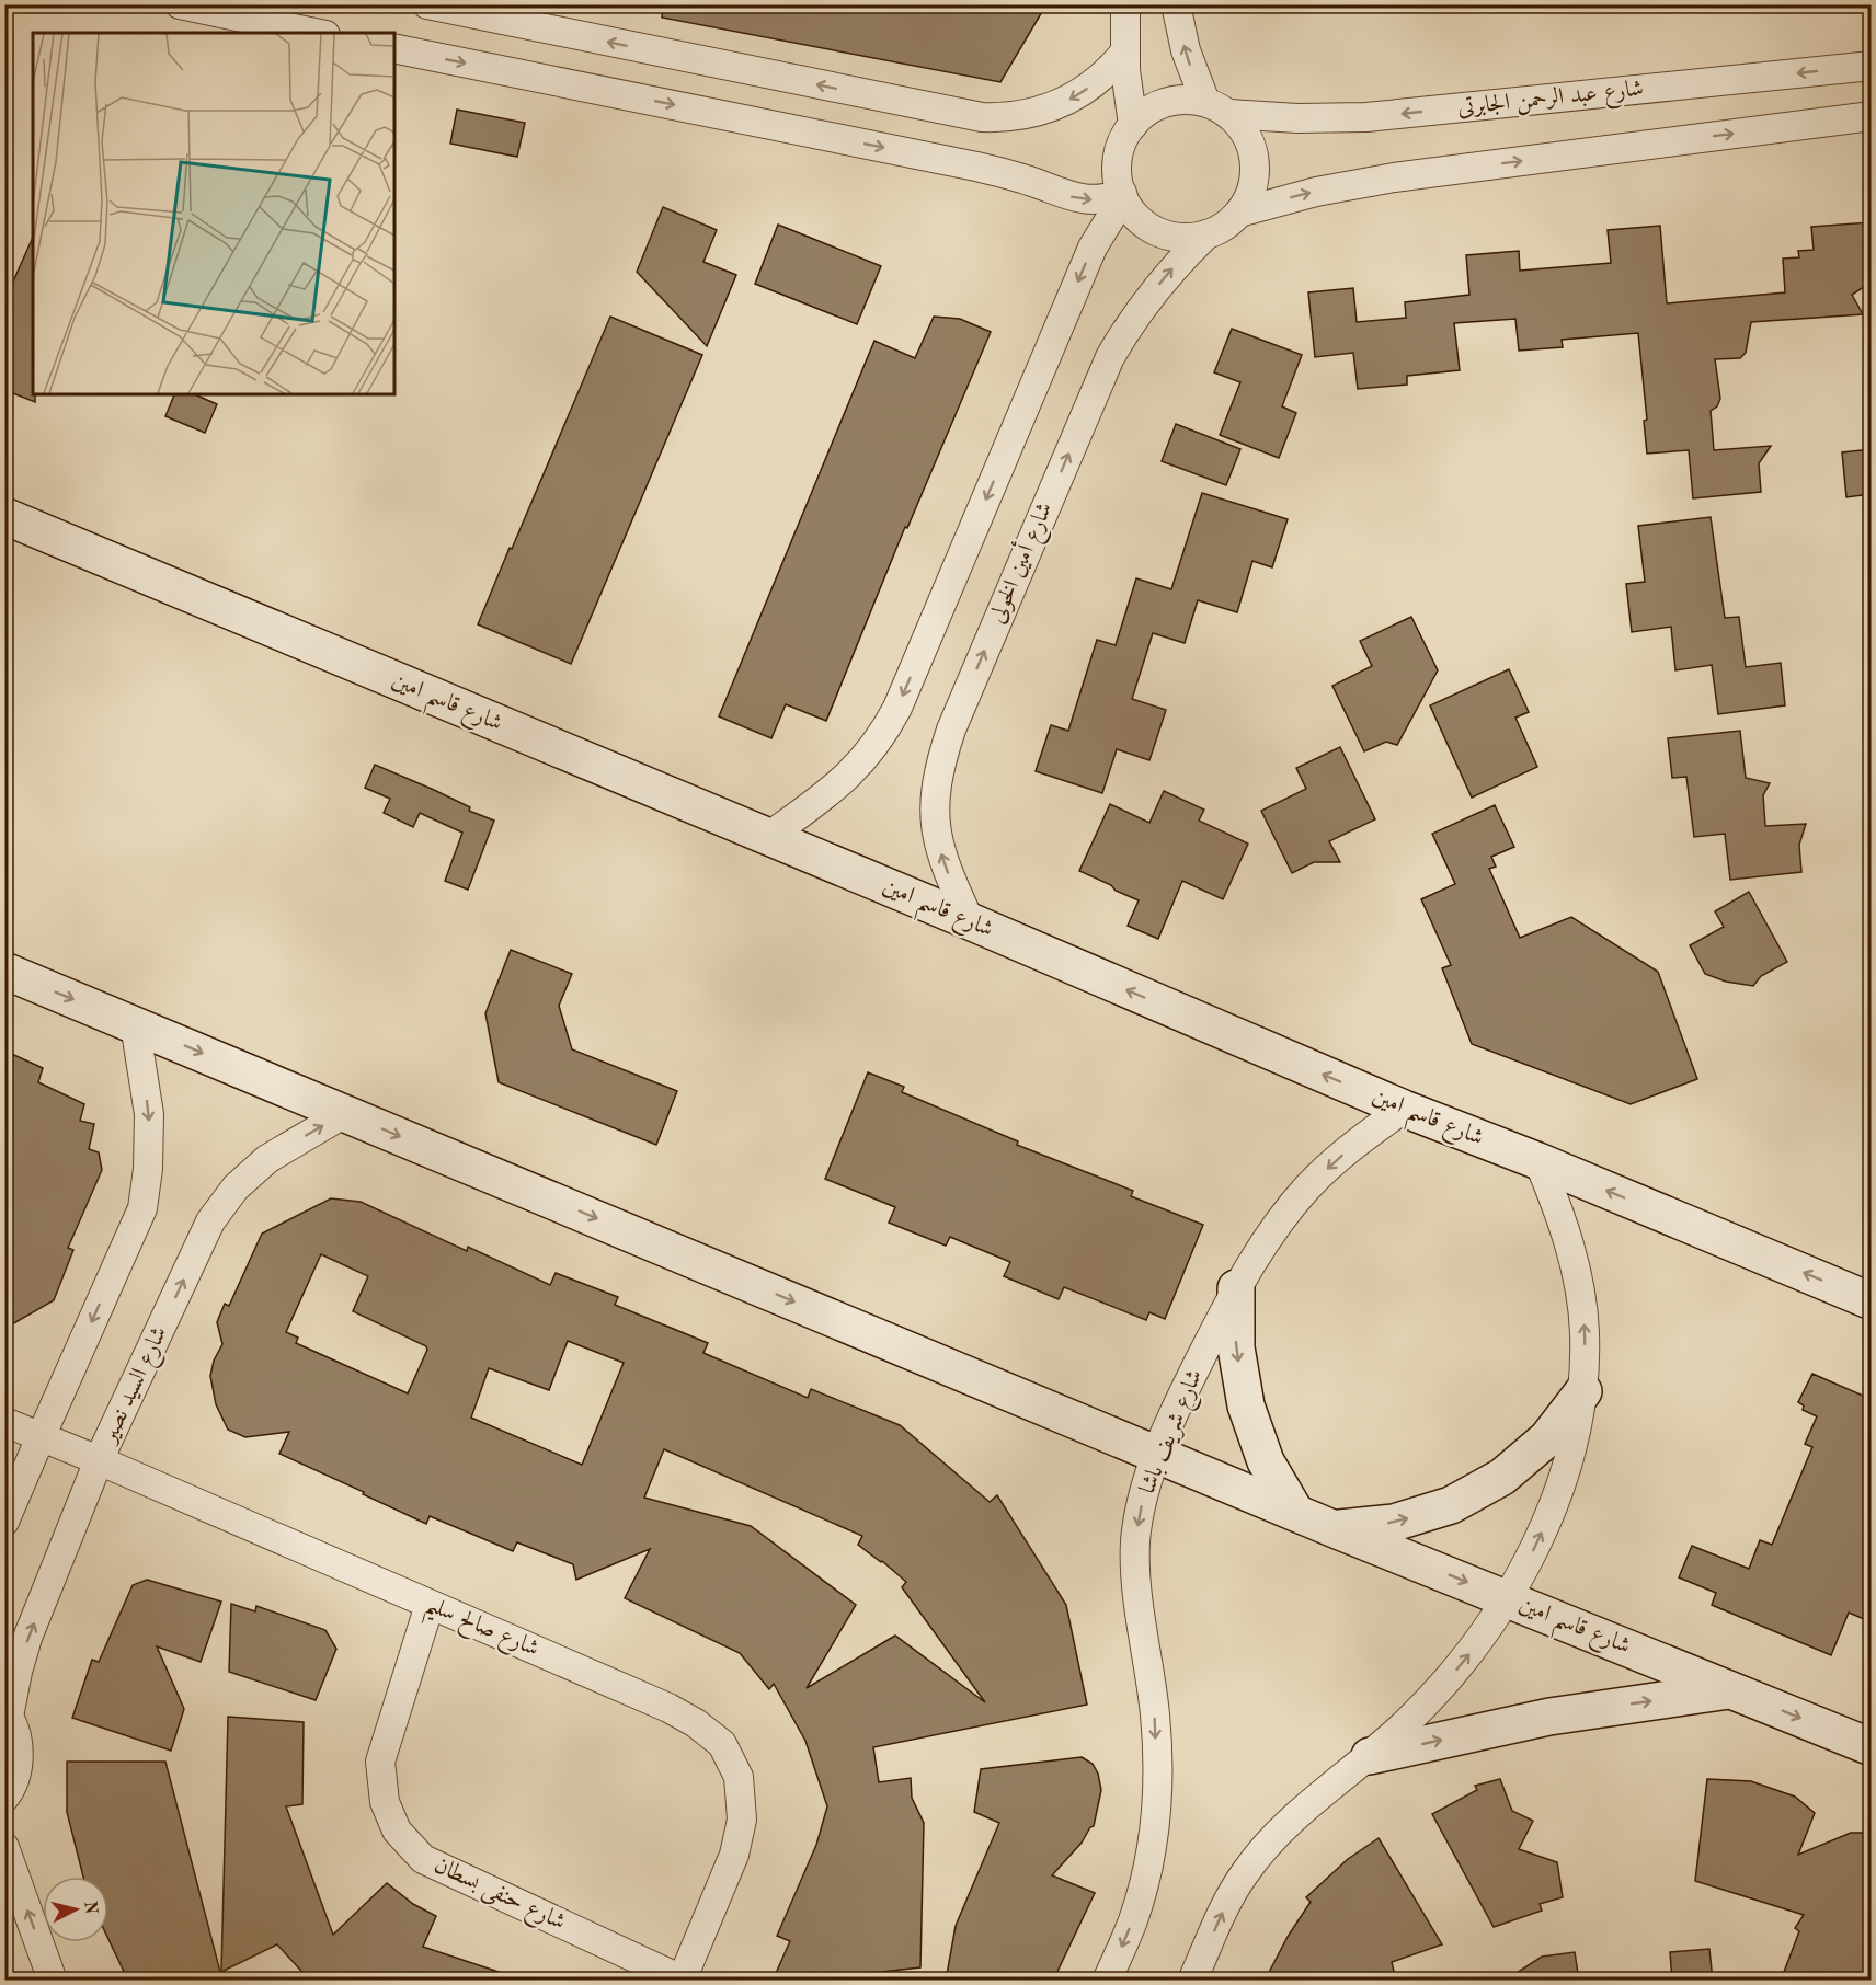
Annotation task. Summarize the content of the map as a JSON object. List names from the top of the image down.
{
  "streets": {
    "main road": ["شارع قاسم امين"],
    "street": [
      "شارع عبد الرحمن الجابرتى",
      "شارع أمين الخولى",
      "شارع السيد نصير",
      "شارع شريف باشا",
      "شارع صالح سليم",
      "شارع حنفى بسطان"
    ]
  },
  "crossings": [
    ["شارع عبد الرحمن الجابرتى", "شارع أمين الخولى"],
    ["شارع أمين الخولى", "شارع قاسم امين"],
    ["شارع قاسم امين", "شارع السيد نصير"],
    ["شارع قاسم امين", "شارع شريف باشا"],
    ["شارع السيد نصير", "شارع صالح سليم"],
    ["شارع صالح سليم", "شارع حنفى بسطان"]
  ],
  "north": "right"
}
